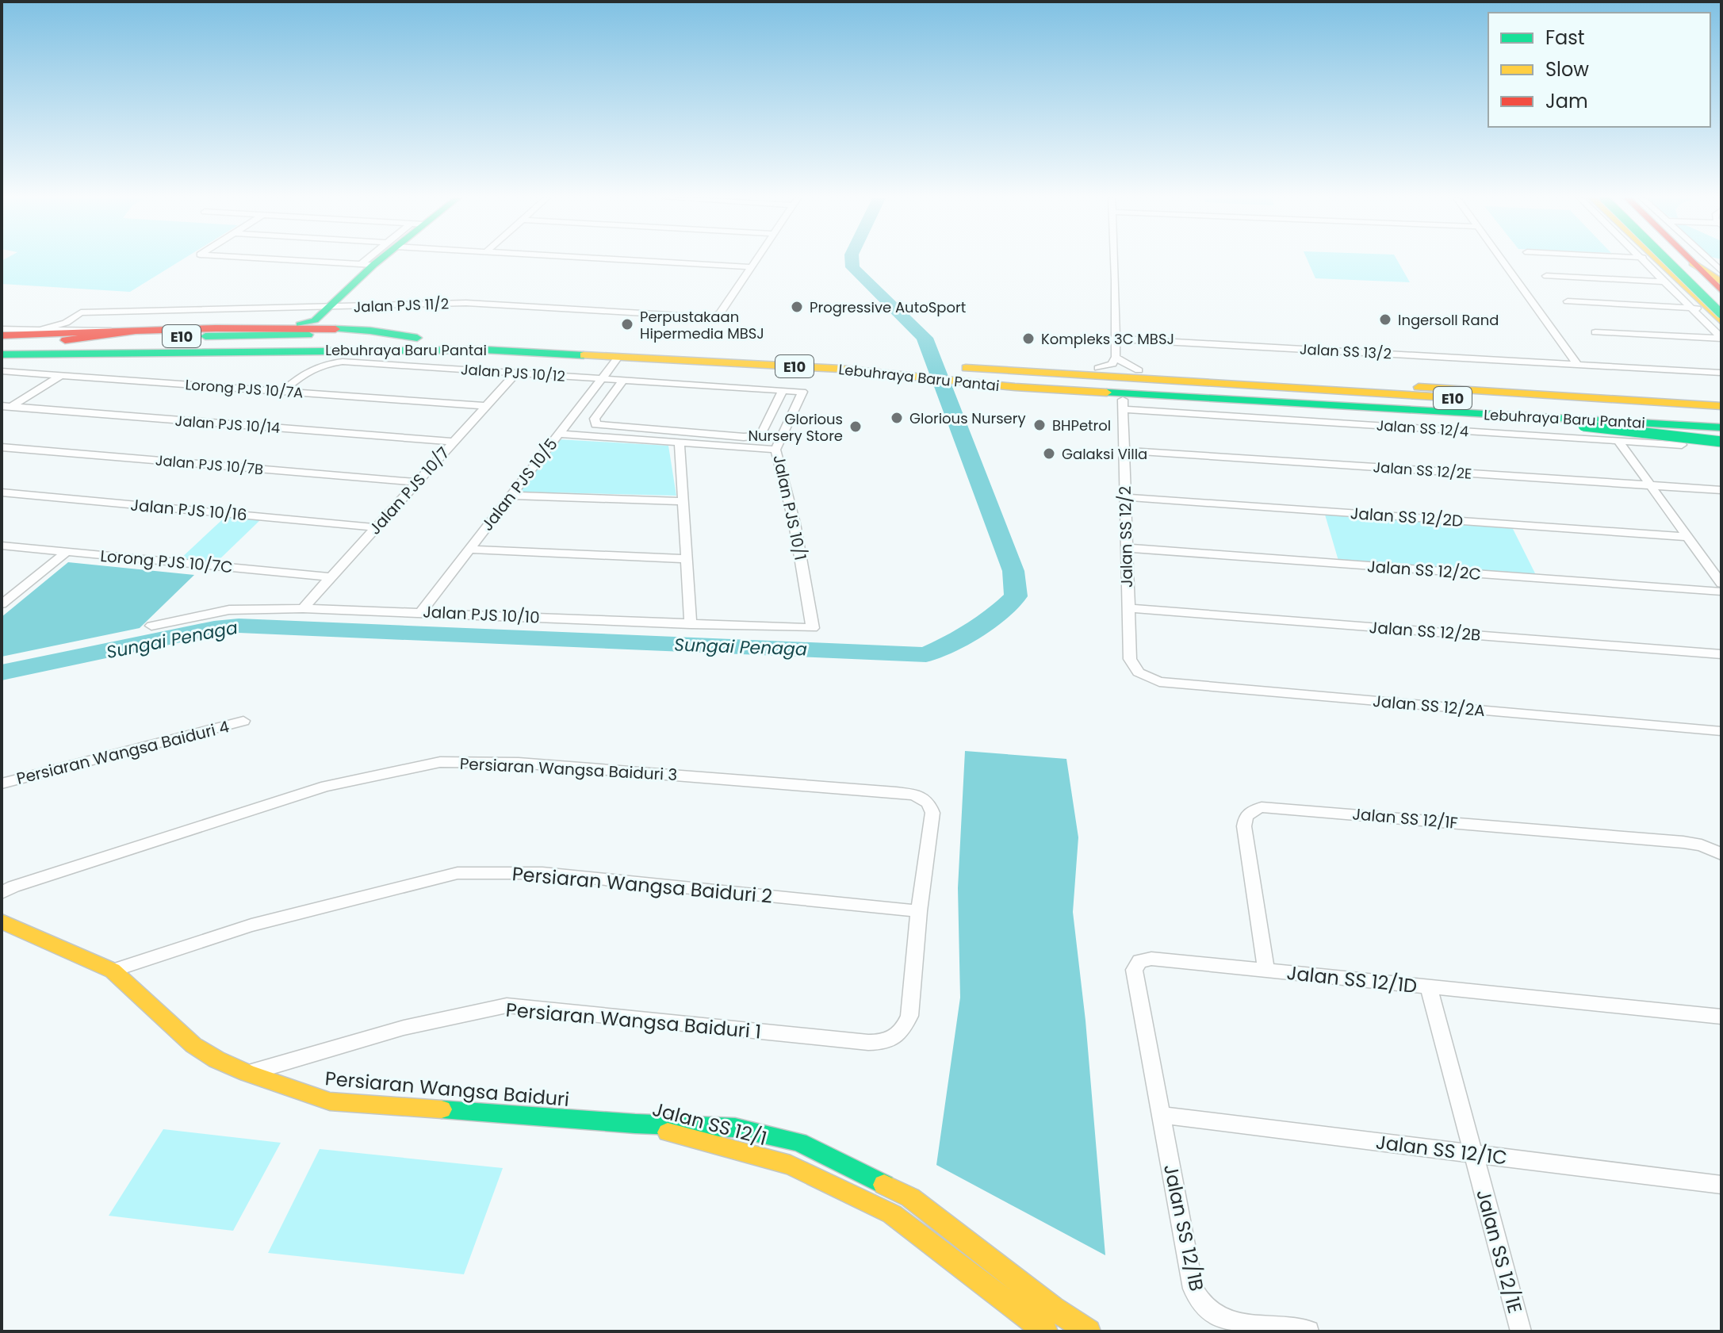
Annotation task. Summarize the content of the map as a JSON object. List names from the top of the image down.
{
  "streets": {
    "main road": [
      "E10",
      "Lebuhraya Baru Pantai",
      "Persiaran Wangsa Baiduri",
      "Jalan SS 12/1"
    ],
    "street": [
      "Jalan PJS 11/2",
      "Jalan SS 13/2",
      "Jalan PJS 10/12",
      "Lorong PJS 10/7A",
      "Jalan PJS 10/14",
      "Jalan SS 12/4",
      "Jalan PJS 10/7B",
      "Jalan SS 12/2E",
      "Jalan PJS 10/5",
      "Jalan PJS 10/7",
      "Jalan PJS 10/1",
      "Jalan PJS 10/16",
      "Jalan SS 12/2D",
      "Jalan SS 12/2",
      "Lorong PJS 10/7C",
      "Jalan SS 12/2C",
      "Jalan PJS 10/10",
      "Jalan SS 12/2B",
      "Jalan SS 12/2A",
      "Persiaran Wangsa Baiduri 4",
      "Persiaran Wangsa Baiduri 3",
      "Jalan SS 12/1F",
      "Persiaran Wangsa Baiduri 2",
      "Jalan SS 12/1D",
      "Persiaran Wangsa Baiduri 1",
      "Jalan SS 12/1C",
      "Jalan SS 12/1B",
      "Jalan SS 12/1E"
    ]
  },
  "crossings": [
    ["Lebuhraya Baru Pantai", "Jalan PJS 10/5"],
    ["Jalan PJS 10/12", "Lorong PJS 10/7A"],
    ["Jalan PJS 10/12", "Jalan PJS 10/5"],
    ["Jalan PJS 10/12", "Jalan PJS 10/7"],
    ["Jalan PJS 10/12", "Jalan PJS 10/1"],
    ["Lorong PJS 10/7A", "Jalan PJS 10/7"],
    ["Jalan PJS 10/14", "Jalan PJS 10/7"],
    ["Jalan SS 12/4", "Jalan SS 12/2"],
    ["Jalan PJS 10/7B", "Jalan PJS 10/7"],
    ["Jalan SS 12/2E", "Jalan SS 12/2"],
    ["Jalan PJS 10/5", "Jalan PJS 10/10"],
    ["Jalan PJS 10/7", "Jalan PJS 10/16"],
    ["Jalan PJS 10/7", "Lorong PJS 10/7C"],
    ["Jalan PJS 10/7", "Jalan PJS 10/10"],
    ["Jalan PJS 10/1", "Jalan PJS 10/10"],
    ["Jalan SS 12/2D", "Jalan SS 12/2"],
    ["Jalan SS 12/2", "Jalan SS 12/2C"],
    ["Jalan SS 12/2", "Jalan SS 12/2B"],
    ["Jalan SS 12/2", "Jalan SS 12/2A"],
    ["Persiaran Wangsa Baiduri 3", "Persiaran Wangsa Baiduri 2"],
    ["Persiaran Wangsa Baiduri 3", "Persiaran Wangsa Baiduri 1"],
    ["Jalan SS 12/1F", "Jalan SS 12/1D"],
    ["Persiaran Wangsa Baiduri 2", "Persiaran Wangsa Baiduri 1"],
    ["Persiaran Wangsa Baiduri 2", "Persiaran Wangsa Baiduri"],
    ["Jalan SS 12/1D", "Jalan SS 12/1C"],
    ["Jalan SS 12/1D", "Jalan SS 12/1B"],
    ["Jalan SS 12/1D", "Jalan SS 12/1E"],
    ["Persiaran Wangsa Baiduri 1", "Persiaran Wangsa Baiduri"],
    ["Persiaran Wangsa Baiduri", "Jalan SS 12/1"],
    ["Jalan SS 12/1C", "Jalan SS 12/1B"],
    ["Jalan SS 12/1C", "Jalan SS 12/1E"]
  ],
  "water": ["Sungai Penaga"],
  "places": [
    "Progressive AutoSport",
    "Ingersoll Rand",
    "Perpustakaan Hipermedia MBSJ",
    "Kompleks 3C MBSJ",
    "Glorious Nursery",
    "BHPetrol",
    "Glorious Nursery Store",
    "Galaksi Villa"
  ],
  "legend": ["Fast", "Slow", "Jam"]
}
